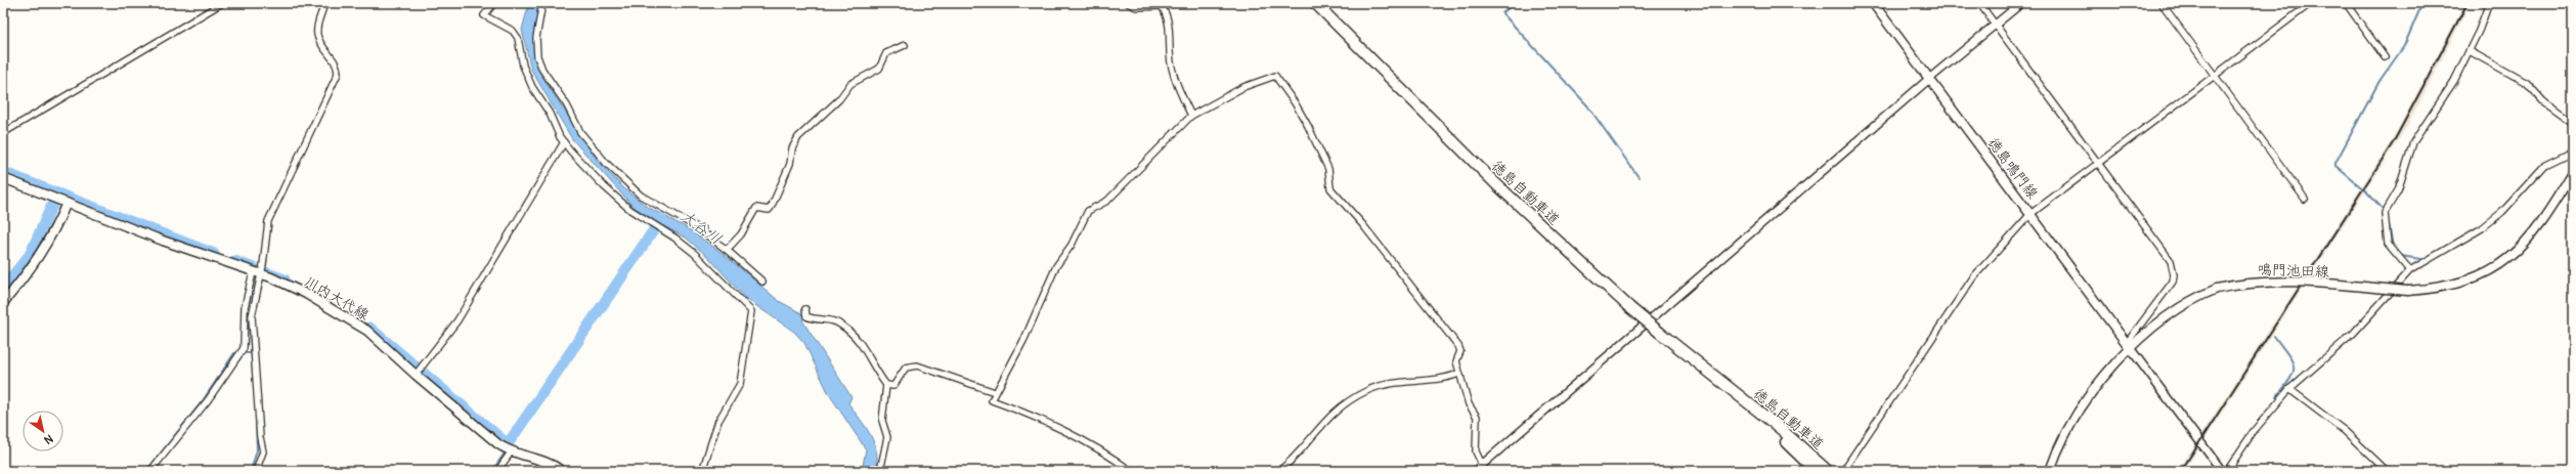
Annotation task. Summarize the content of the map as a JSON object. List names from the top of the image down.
{
  "streets": {
    "highway": ["徳島自動車道"],
    "main road": ["徳島鳴門線", "鳴門池田線", "川内大代線"]
  },
  "crossings": [
    ["徳島鳴門線", "鳴門池田線"]
  ],
  "water": ["大谷川"],
  "north": "bottom right"
}
